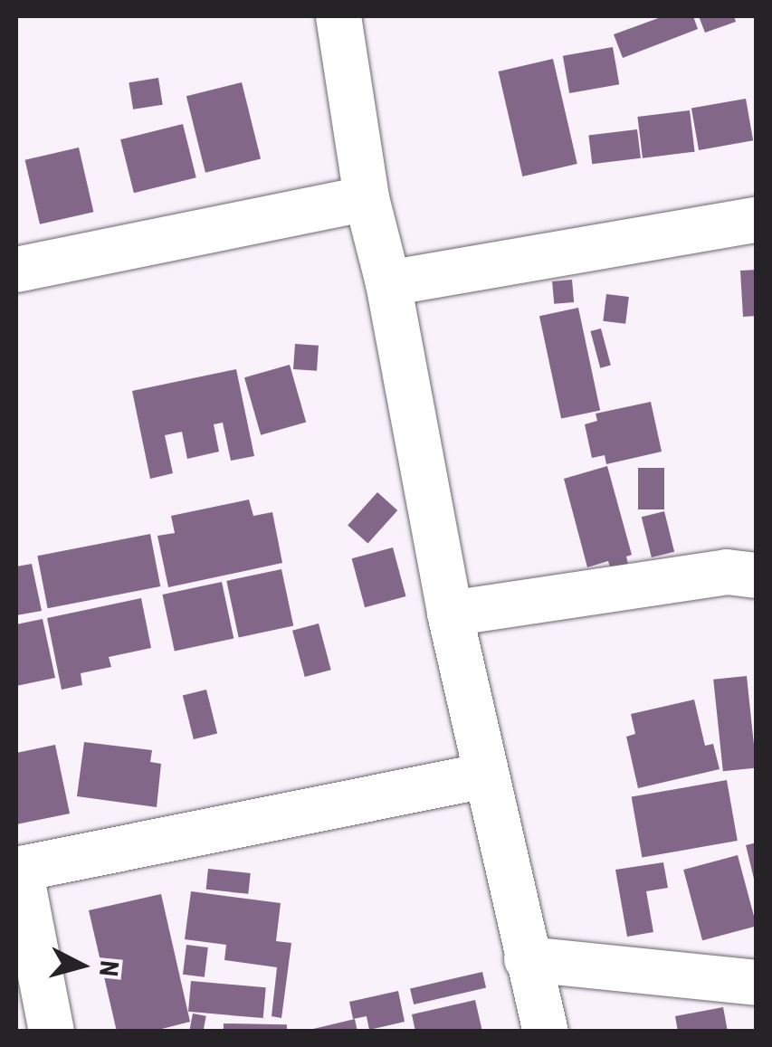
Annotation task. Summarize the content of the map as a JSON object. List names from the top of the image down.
{
  "north": "right"
}
